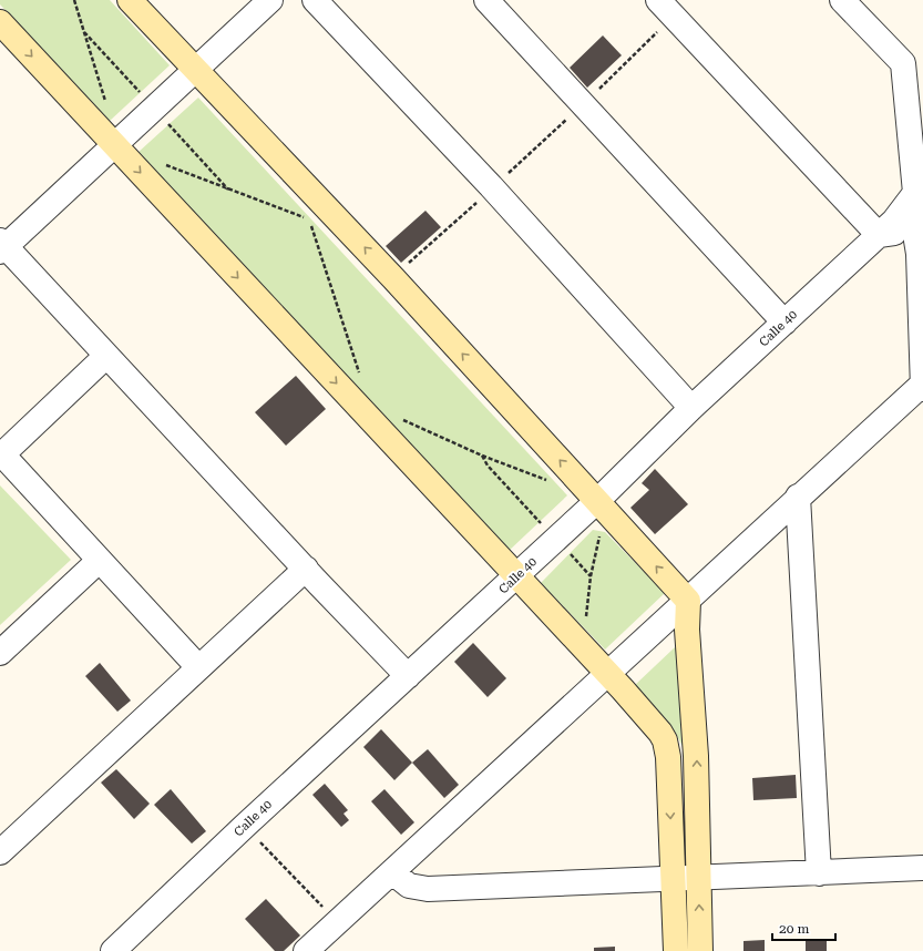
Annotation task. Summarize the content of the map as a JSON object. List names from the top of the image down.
{
  "streets": {
    "street": ["Calle 40"]
  },
  "scale_bar": "20 m"
}
